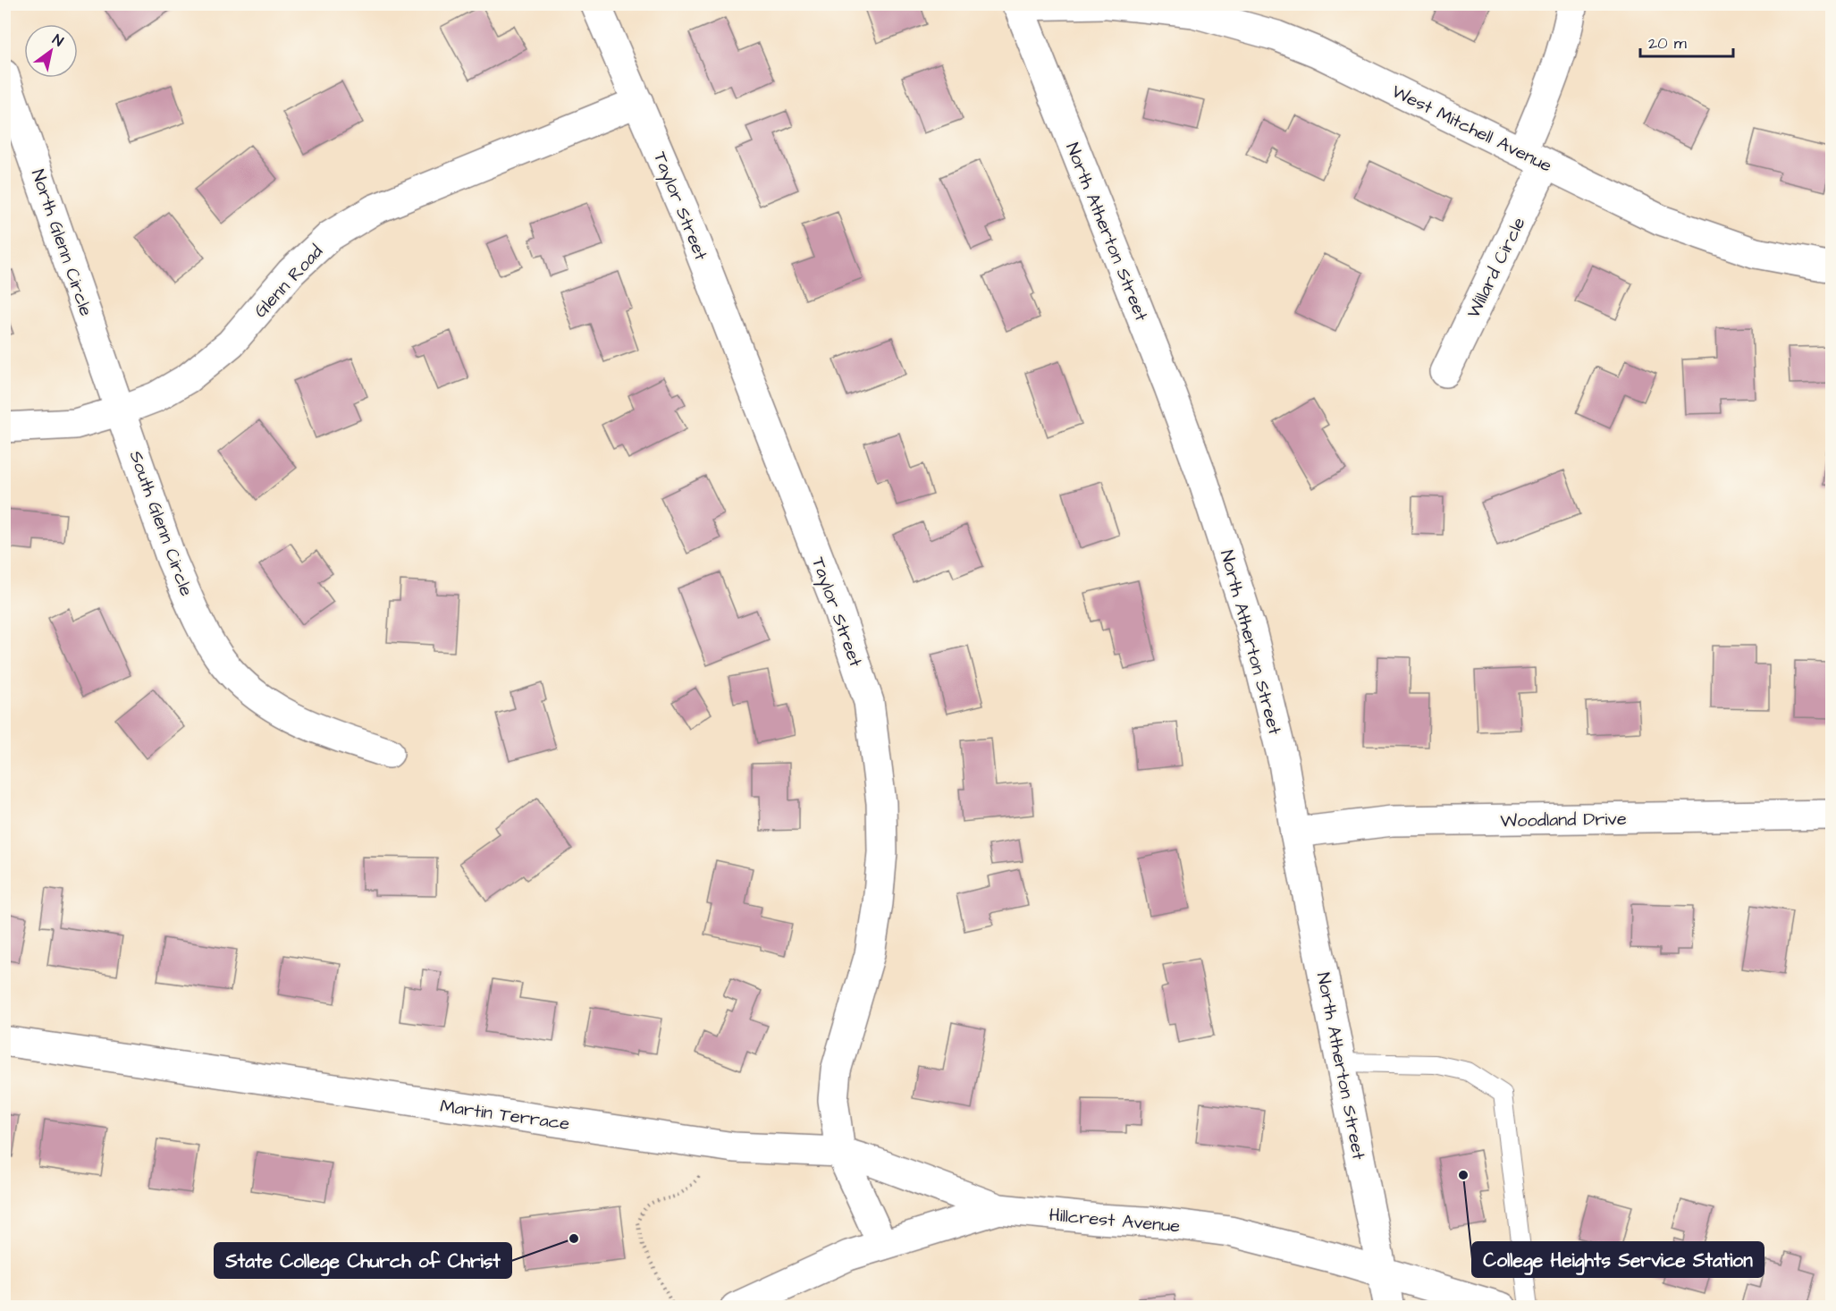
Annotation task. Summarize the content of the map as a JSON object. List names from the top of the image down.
{
  "streets": {
    "street": [
      "West Mitchell Avenue",
      "Taylor Street",
      "North Atherton Street",
      "North Glenn Circle",
      "Willard Circle",
      "Glenn Road",
      "South Glenn Circle",
      "Woodland Drive",
      "Martin Terrace",
      "Hillcrest Avenue"
    ]
  },
  "crossings": [
    ["West Mitchell Avenue", "Willard Circle"],
    ["Taylor Street", "Glenn Road"],
    ["Taylor Street", "Martin Terrace"],
    ["Taylor Street", "Hillcrest Avenue"],
    ["North Atherton Street", "Woodland Drive"],
    ["North Atherton Street", "Hillcrest Avenue"],
    ["North Glenn Circle", "Glenn Road"],
    ["North Glenn Circle", "South Glenn Circle"],
    ["Glenn Road", "South Glenn Circle"],
    ["Martin Terrace", "Hillcrest Avenue"]
  ],
  "places": ["College Heights Service Station", "State College Church of Christ"],
  "scale_bar": "20 m",
  "north": "top right"
}
